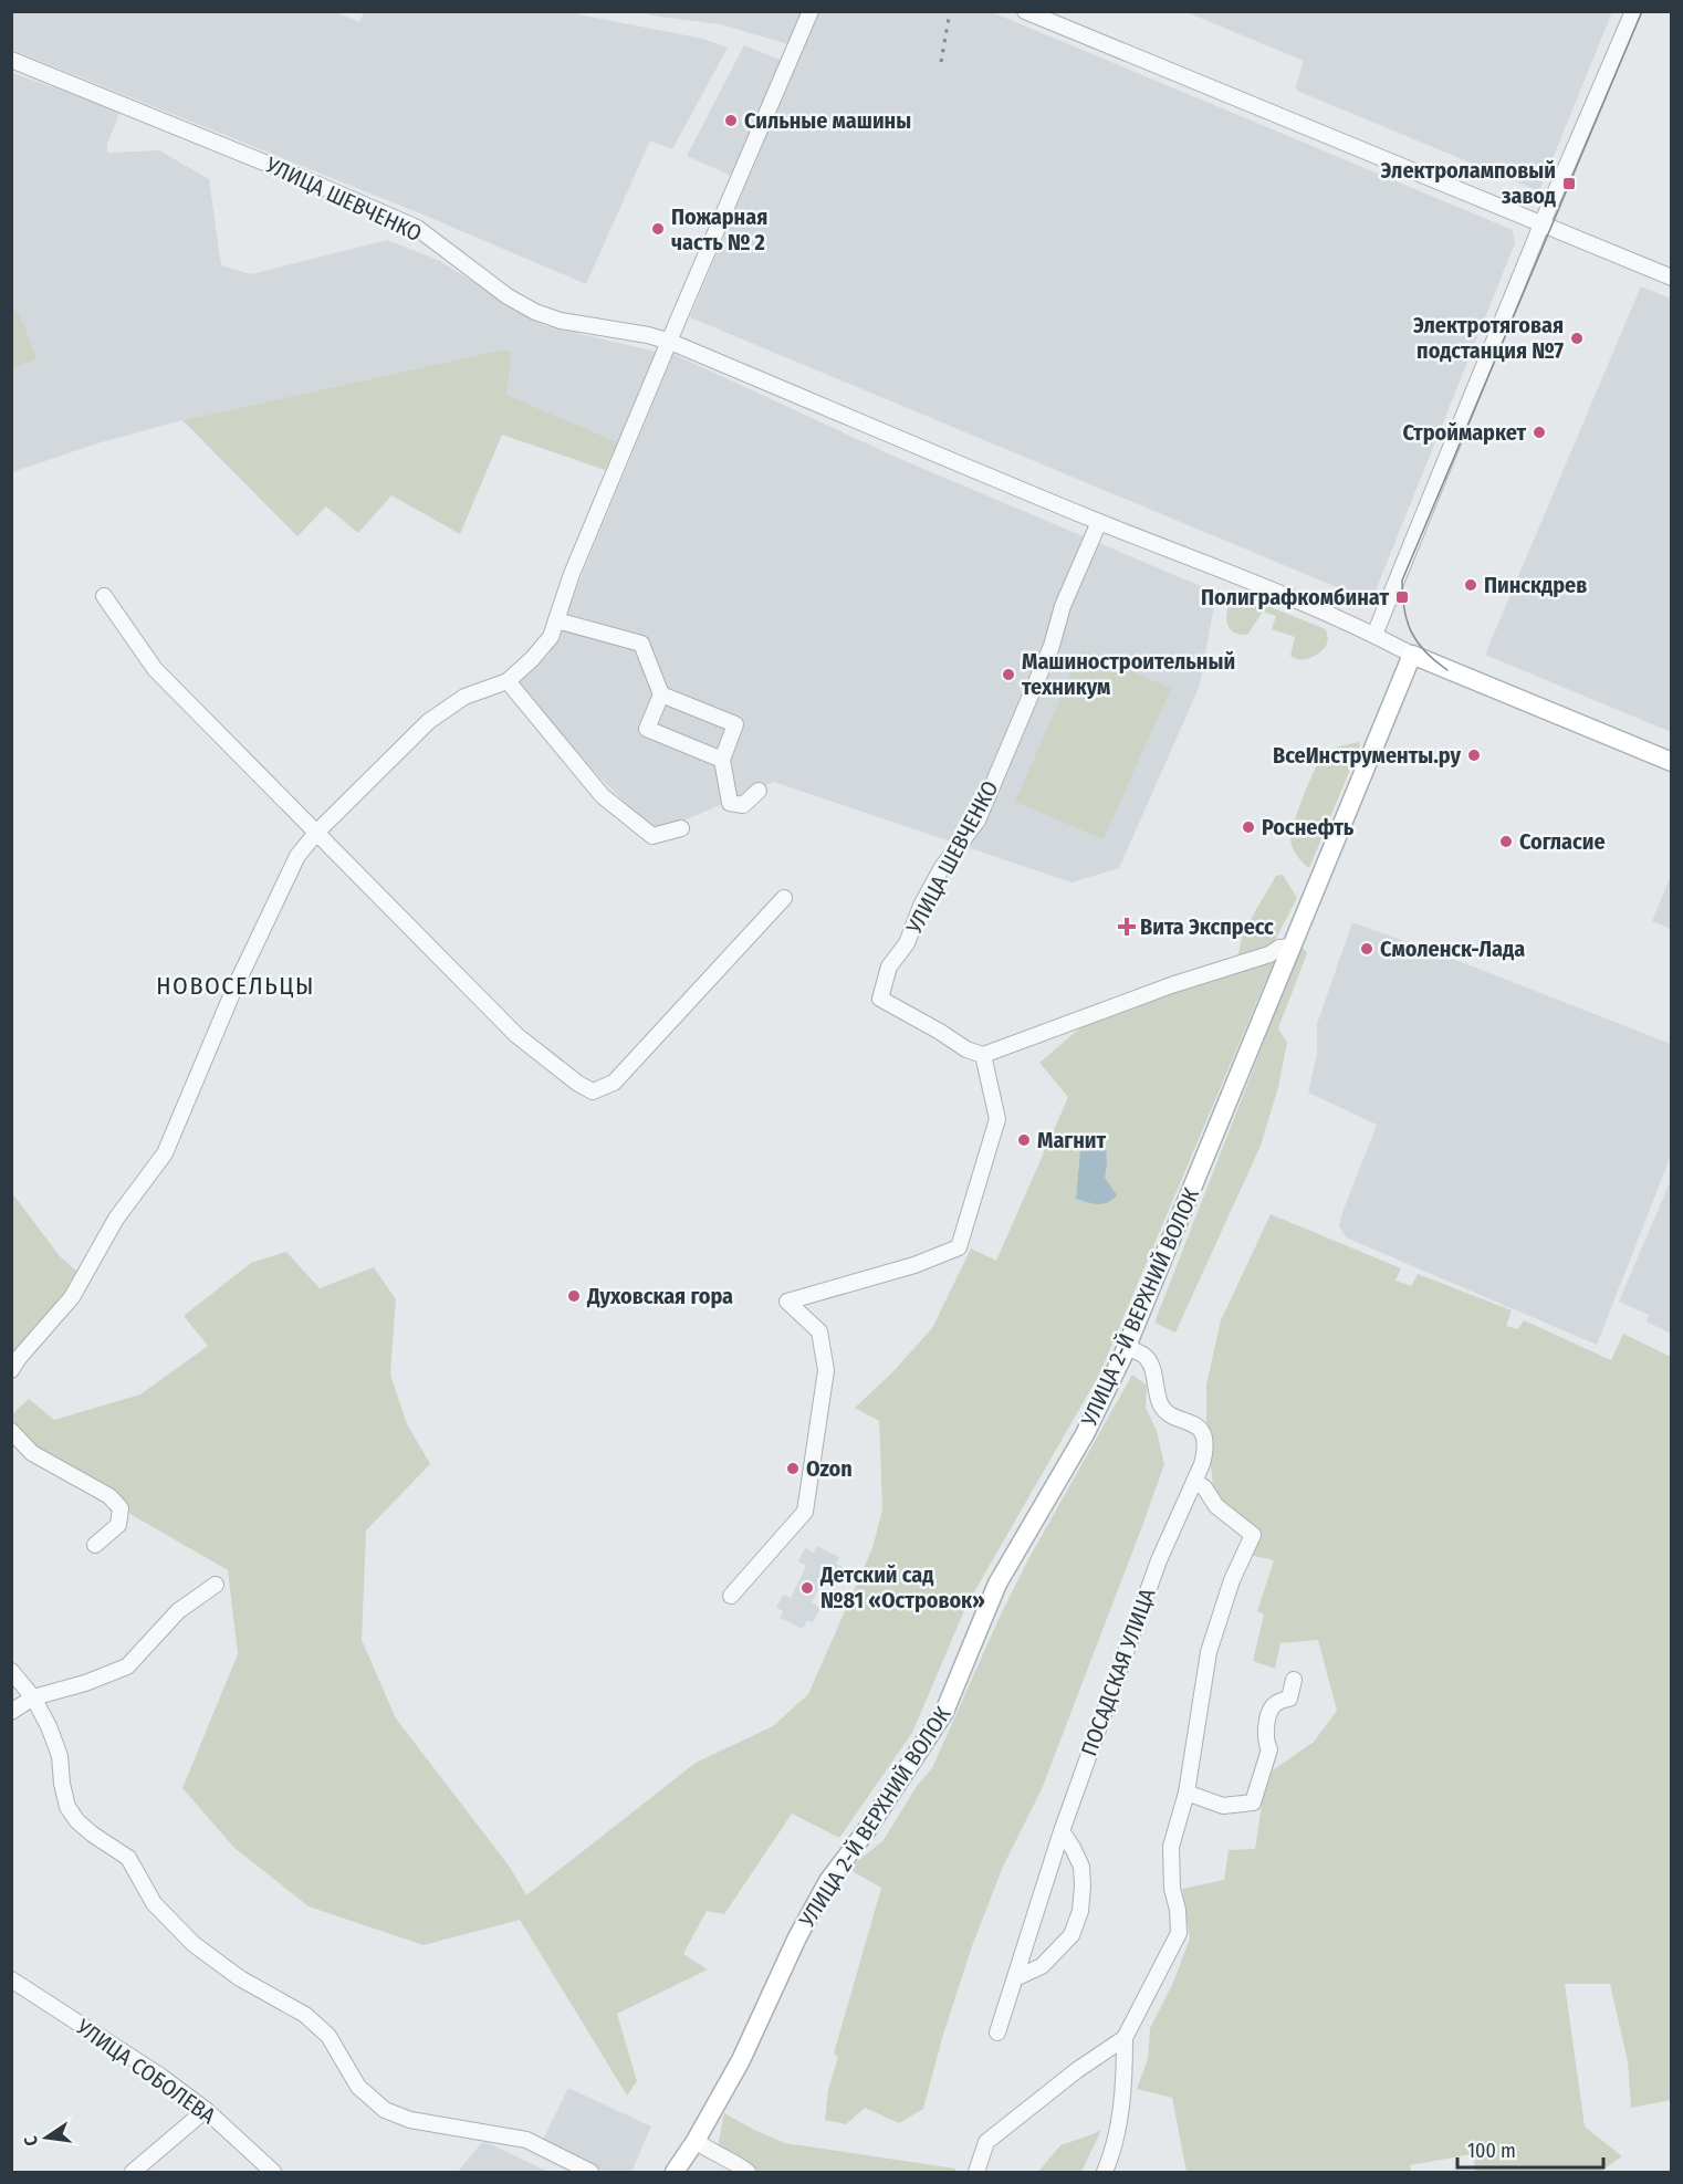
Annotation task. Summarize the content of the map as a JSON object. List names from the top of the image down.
{
  "streets": {
    "main road": ["УЛИЦА ШЕВЧЕНКО", "УЛИЦА 2-Й ВЕРХНИЙ ВОЛОК"],
    "street": ["ПОСАДСКАЯ УЛИЦА", "УЛИЦА СОБОЛЕВА"]
  },
  "crossings": [
    ["УЛИЦА ШЕВЧЕНКО", "УЛИЦА 2-Й ВЕРХНИЙ ВОЛОК"],
    ["УЛИЦА 2-Й ВЕРХНИЙ ВОЛОК", "ПОСАДСКАЯ УЛИЦА"]
  ],
  "districts": ["НОВОСЕЛЬЦЫ"],
  "places": {
    "other": [
      "Сильные машины",
      "Пожарная часть № 2",
      "Электротяговая подстанция №7",
      "Строймаркет",
      "Пинскдрев",
      "Машиностроительный техникум",
      "ВсеИнструменты.ру",
      "Роснефть",
      "Согласие",
      "Смоленск-Лада",
      "Магнит",
      "Духовская гора",
      "Ozon",
      "Детский сад №81 «Островок»"
    ],
    "transit": ["Электроламповый завод", "Полиграфкомбинат"],
    "health": ["Вита Экспресс"]
  },
  "scale_bar": "100 m",
  "north": "left"
}
